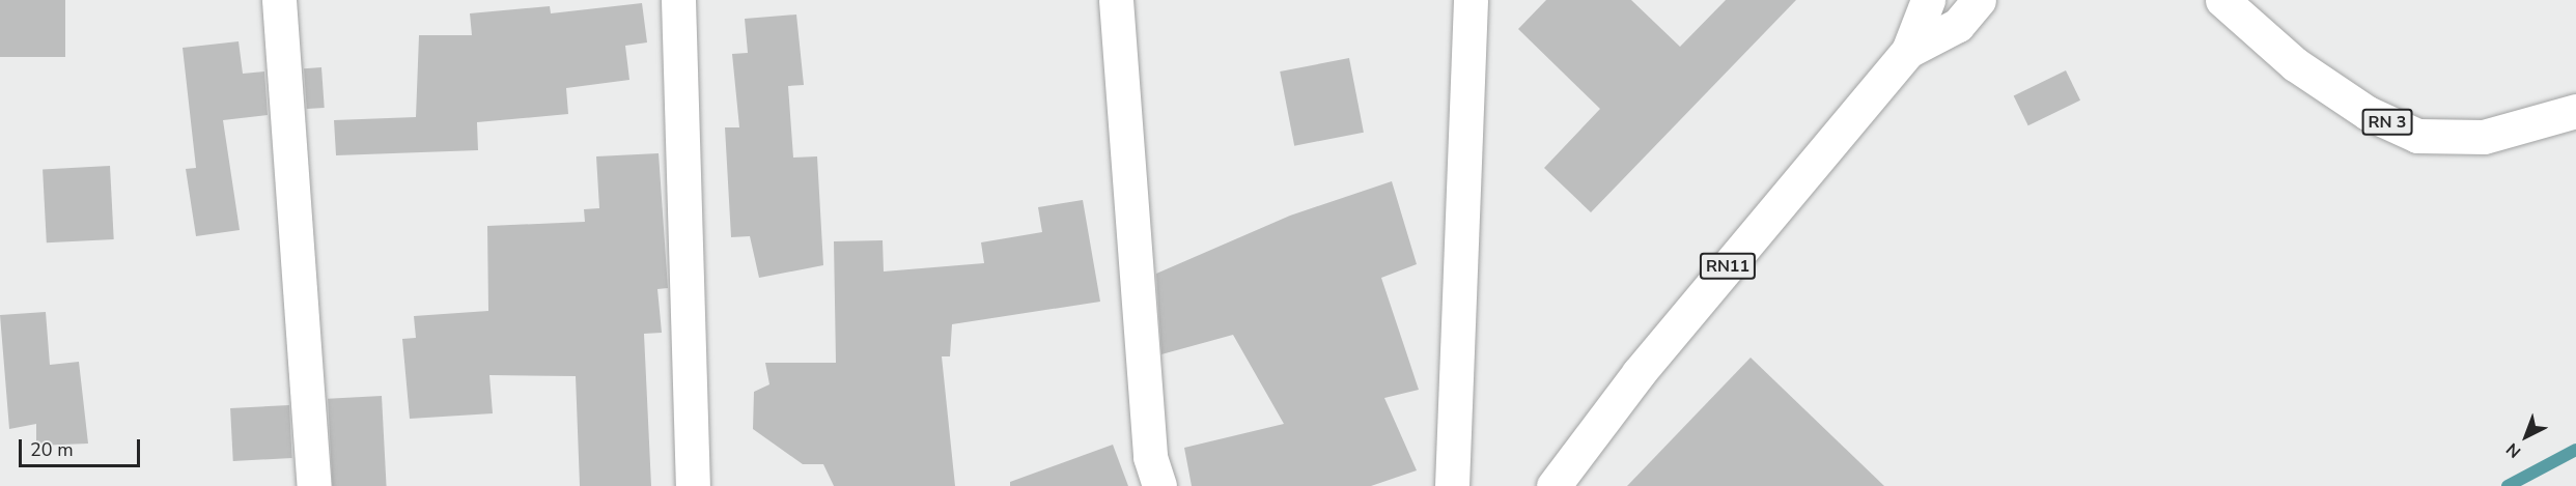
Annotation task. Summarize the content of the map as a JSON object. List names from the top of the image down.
{
  "streets": {
    "main road": ["RN 3", "RN11"]
  },
  "scale_bar": "20 m",
  "north": "bottom left"
}
